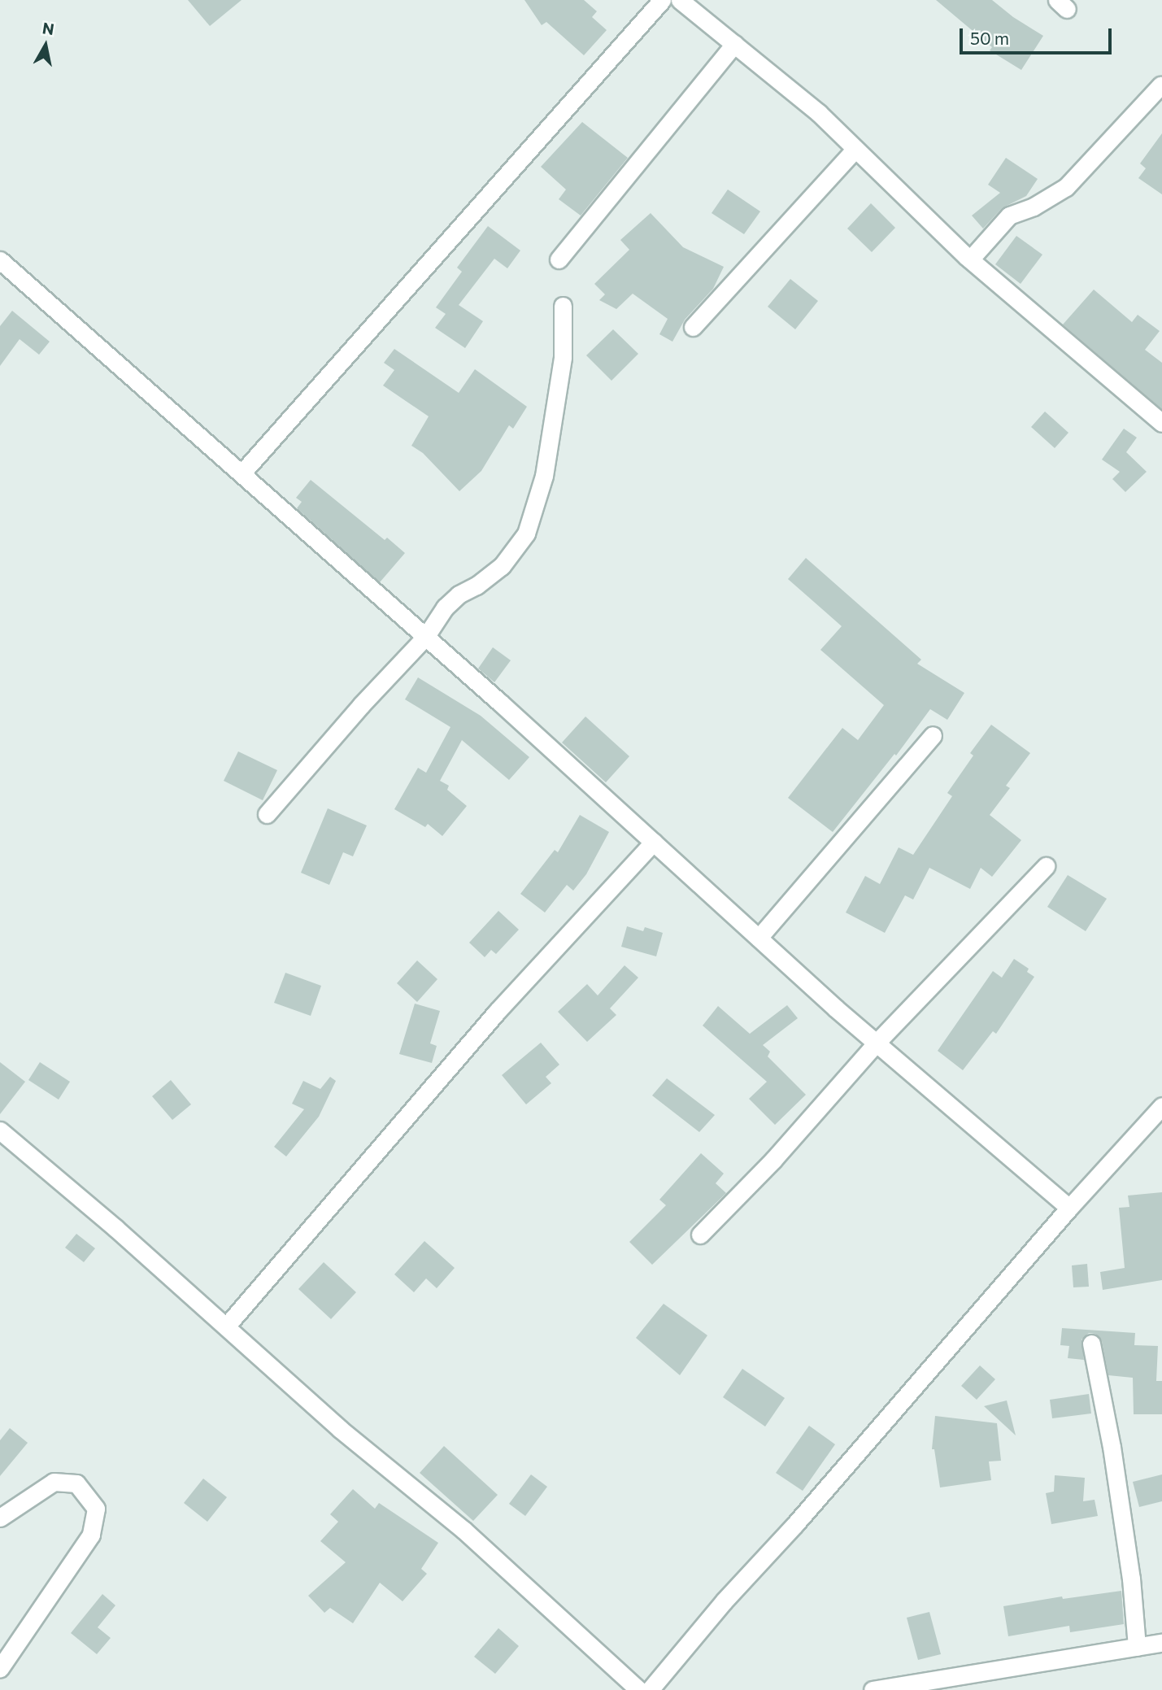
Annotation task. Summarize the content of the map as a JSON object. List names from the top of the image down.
{
  "scale_bar": "50 m",
  "north": "top"
}
